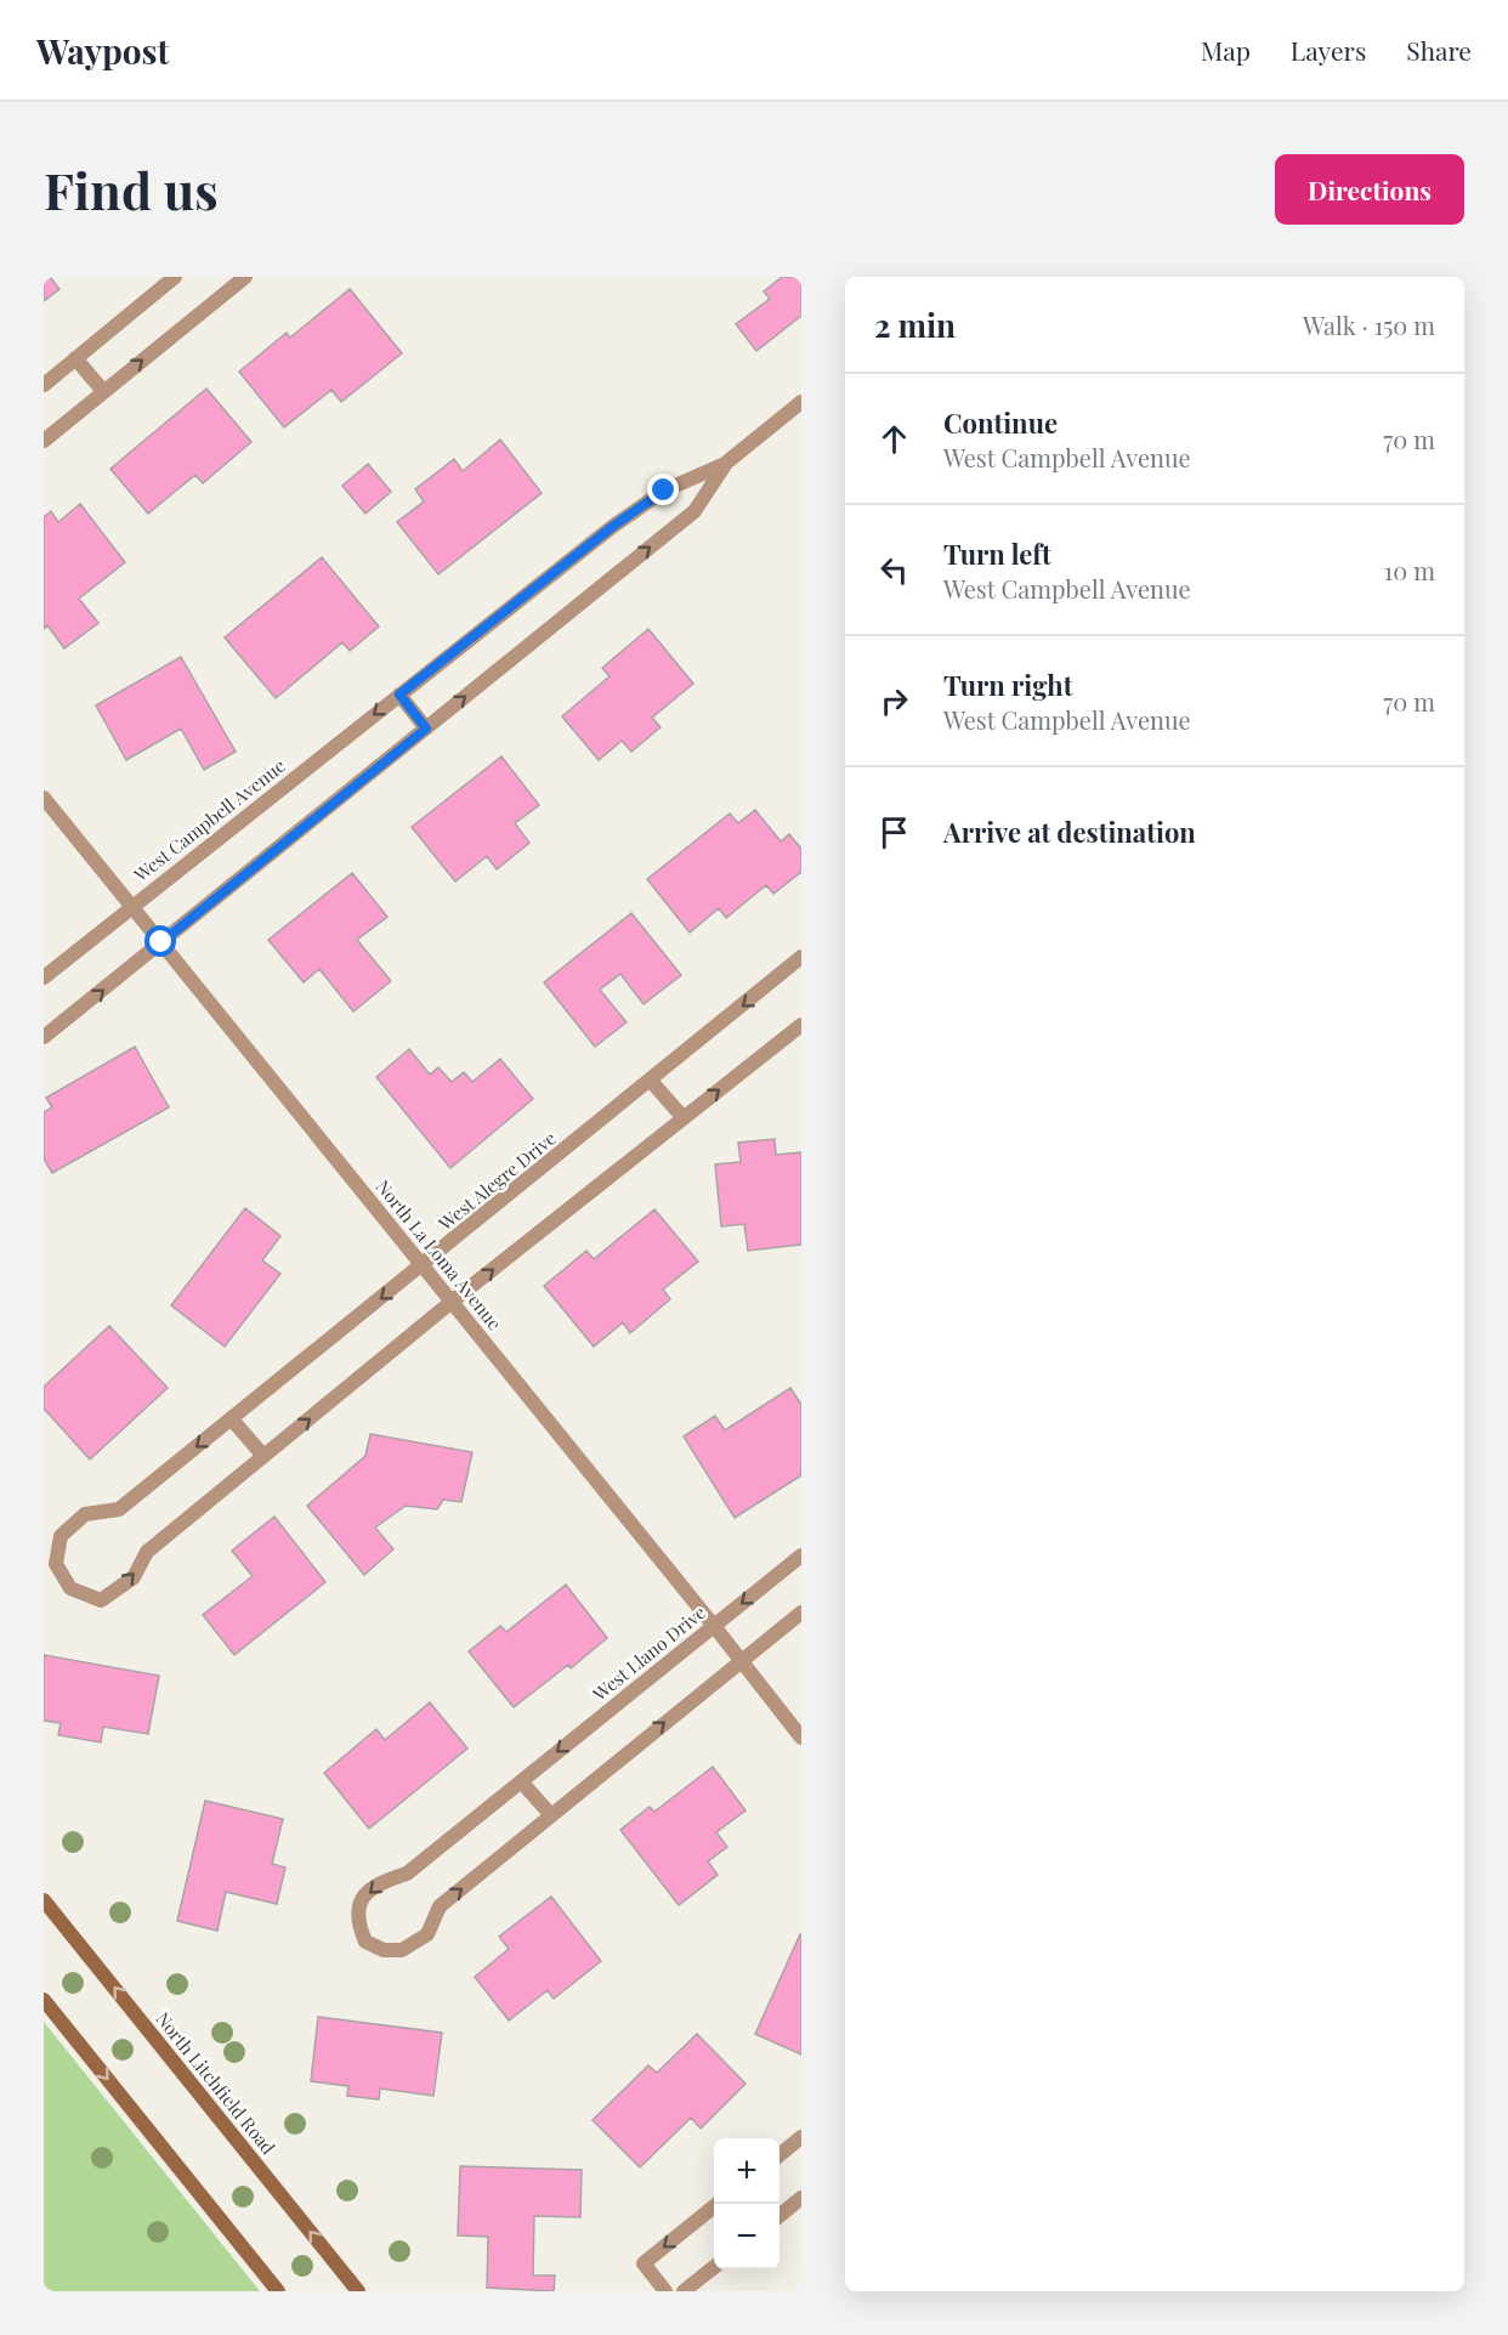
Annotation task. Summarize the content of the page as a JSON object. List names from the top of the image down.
{
  "streets": {
    "main road": ["North Litchfield Road"],
    "street": [
      "West Campbell Avenue",
      "West Alegre Drive",
      "North La Loma Avenue",
      "West Llano Drive"
    ]
  },
  "crossings": [
    ["West Campbell Avenue", "North La Loma Avenue"],
    ["West Alegre Drive", "North La Loma Avenue"],
    ["North La Loma Avenue", "West Llano Drive"]
  ],
  "page": {
    "header": "Waypost",
    "nav": ["Map", "Layers", "Share"],
    "buttons": "Directions",
    "title": "Find us",
    "heading": ["2 min", "Walk · 150 m"],
    "list": [
      ["Continue", "West Campbell Avenue", "70 m"],
      ["Turn left", "West Campbell Avenue", "10 m"],
      ["Turn right", "West Campbell Avenue", "70 m"],
      "Arrive at destination"
    ],
    "map_buttons": ["+", "−"]
  }
}
